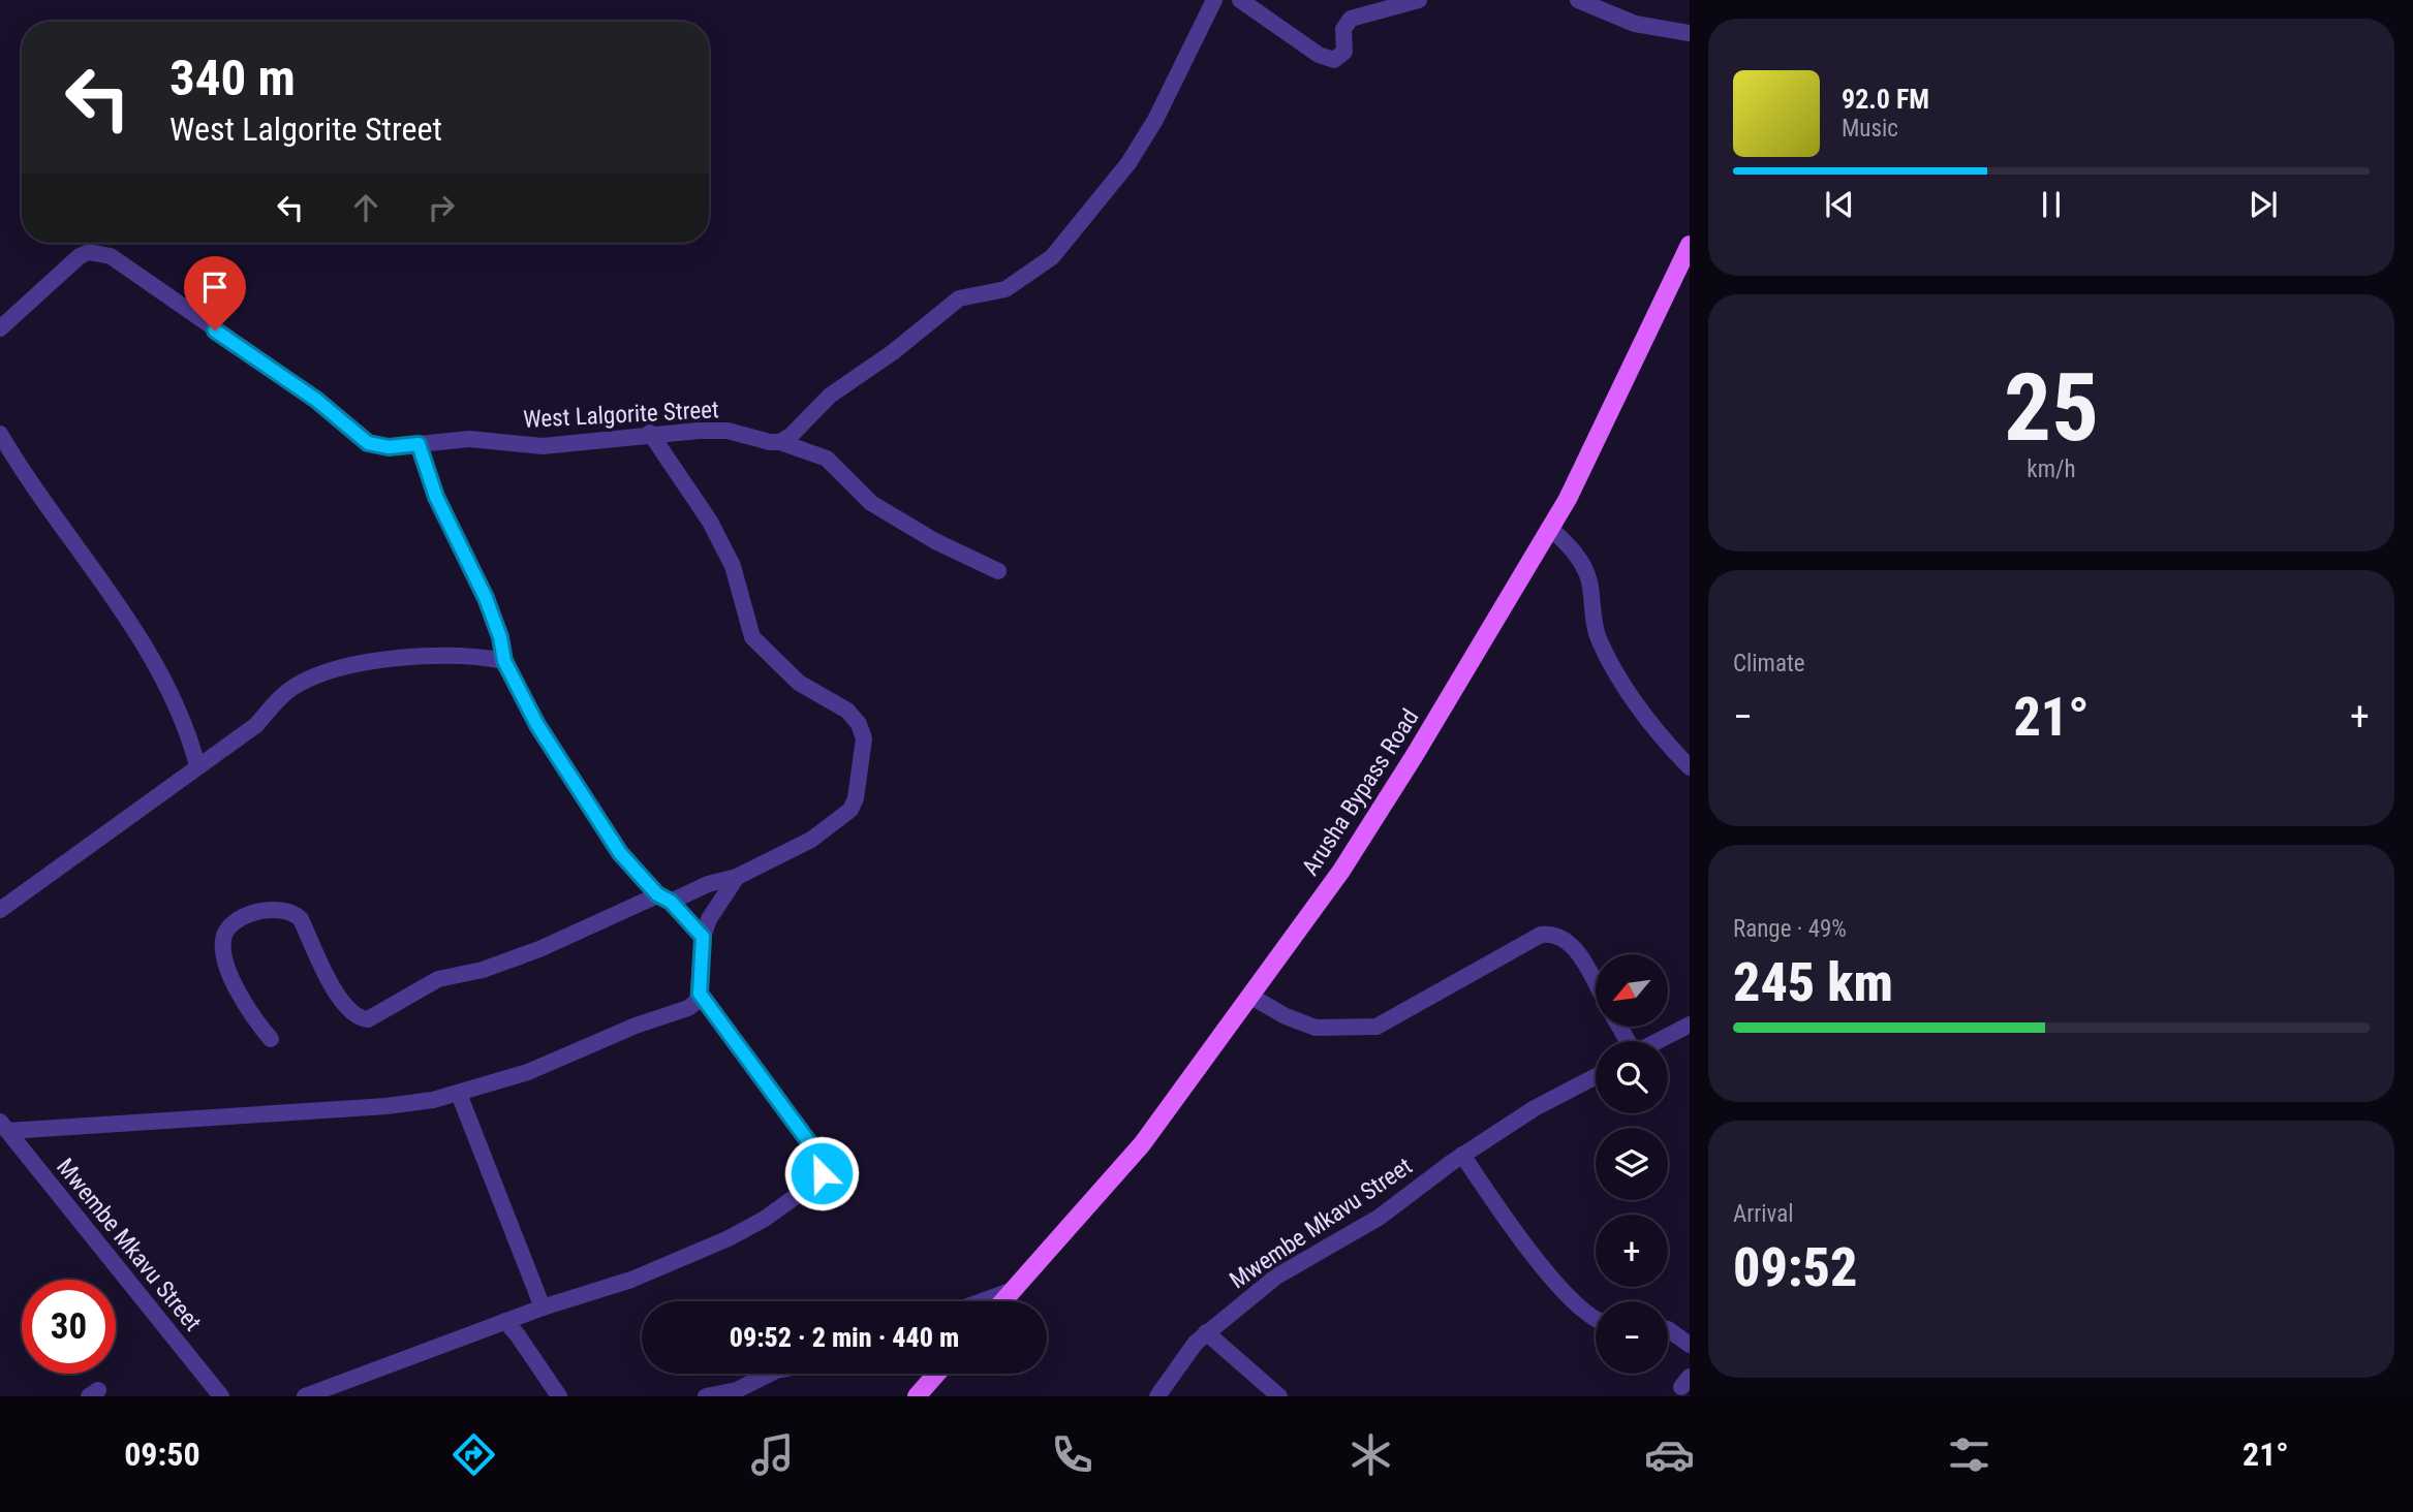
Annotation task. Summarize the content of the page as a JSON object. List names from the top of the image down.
{
  "streets": {
    "main road": ["Arusha Bypass Road"],
    "street": ["West Lalgorite Street", "Mwembe Mkavu Street"]
  },
  "north": "bottom left",
  "page": {
    "turn": ["340 m", "West Lalgorite Street"],
    "song": ["92.0 FM", "Music"],
    "tile": [
      ["25", "km/h"],
      "Climate",
      ["Range · 49%", "245 km"],
      ["Arrival", "09:52"]
    ],
    "heat": ["−", "21°", "+"],
    "map_buttons": ["+", "−"],
    "limit": "30",
    "trip": "09:52 · 2 min · 440 m",
    "tabs": ["09:50", "21°"]
  }
}
